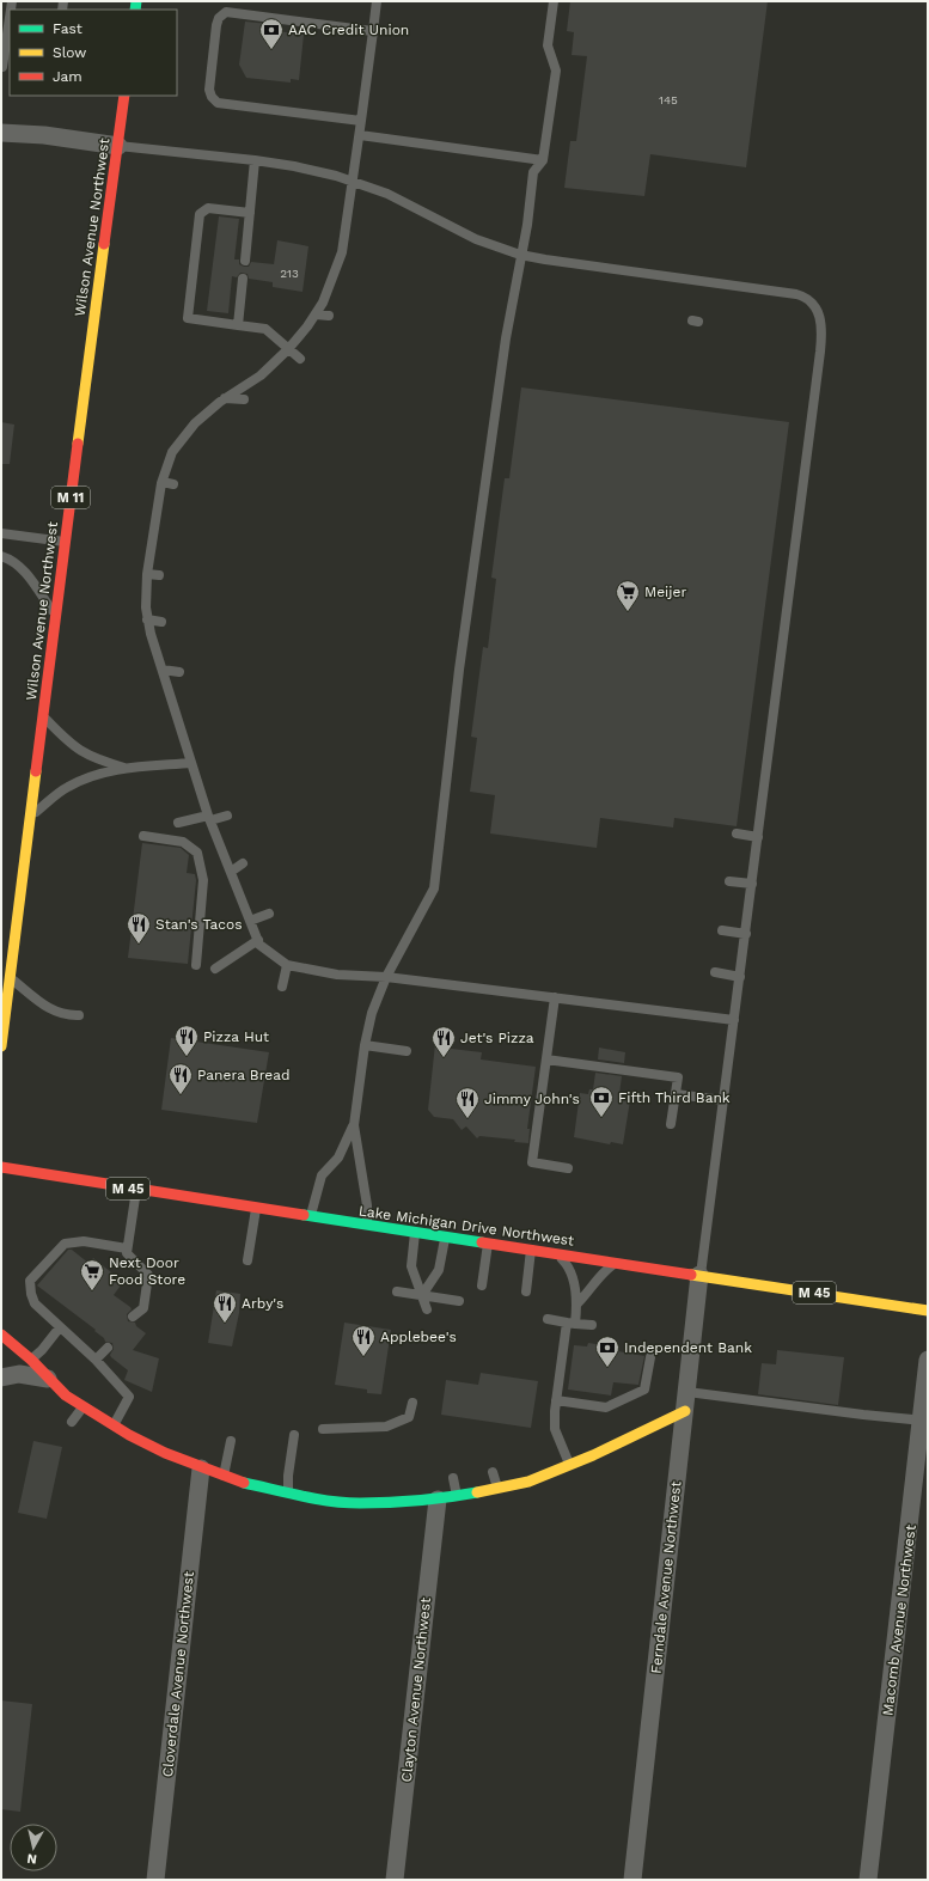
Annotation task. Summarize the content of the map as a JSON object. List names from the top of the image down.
{
  "streets": {
    "main road": [
      "Wilson Avenue Northwest",
      "M 11",
      "M 45",
      "Lake Michigan Drive Northwest"
    ],
    "street": [
      "Ferndale Avenue Northwest",
      "Macomb Avenue Northwest",
      "Cloverdale Avenue Northwest",
      "Clayton Avenue Northwest"
    ]
  },
  "crossings": [
    ["Lake Michigan Drive Northwest", "Ferndale Avenue Northwest"]
  ],
  "places": {
    "bank": ["AAC Credit Union", "Fifth Third Bank", "Independent Bank"],
    "supermarket": ["Meijer", "Next Door Food Store"],
    "restaurant": [
      "Stan's Tacos",
      "Pizza Hut",
      "Jet's Pizza",
      "Panera Bread",
      "Jimmy John's",
      "Arby's",
      "Applebee's"
    ]
  },
  "house_numbers": ["145", "213"],
  "legend": ["Fast", "Slow", "Jam"],
  "north": "bottom"
}
